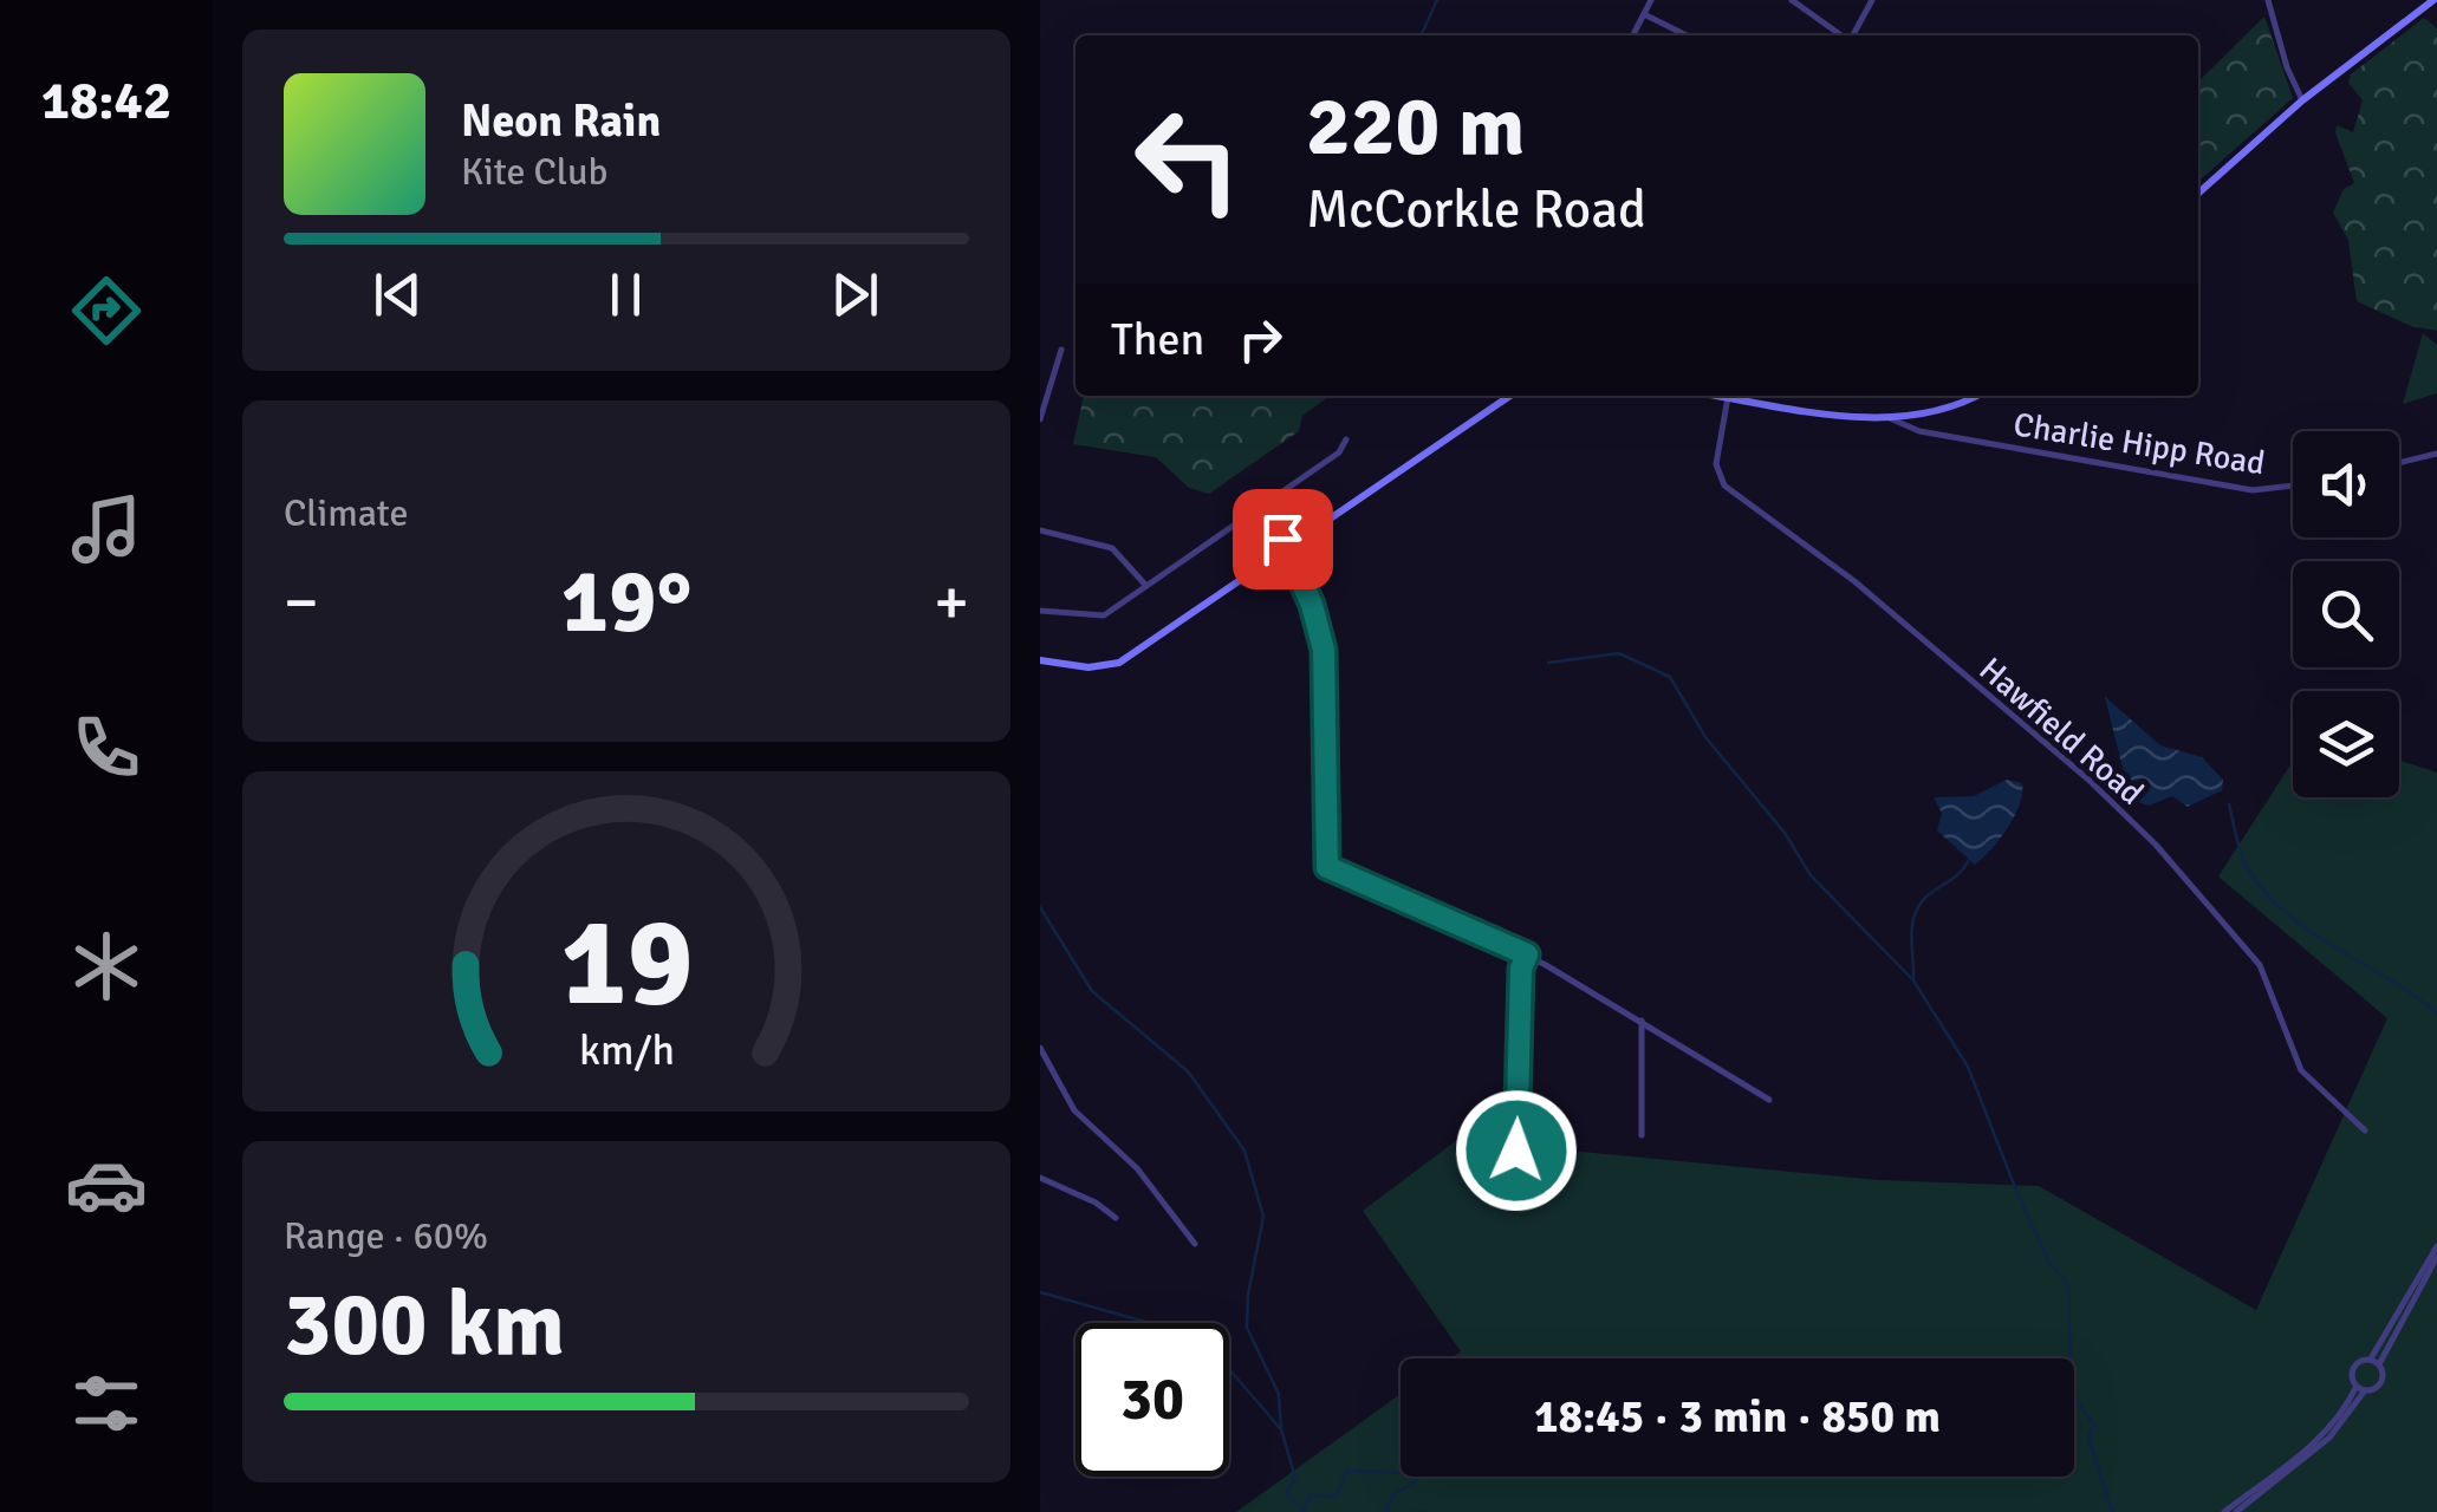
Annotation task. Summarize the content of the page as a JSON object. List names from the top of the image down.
{
  "streets": {
    "street": ["Charlie Hipp Road", "Hawfield Road"]
  },
  "page": {
    "tabs": "18:42",
    "turn": ["220 m", "McCorkle Road"],
    "song": ["Neon Rain", "Kite Club"],
    "then": "Then",
    "tile": [
      "Climate",
      ["Range · 60%", "300 km"]
    ],
    "heat": ["−", "19°", "+"],
    "limit": "30",
    "trip": "18:45 · 3 min · 850 m",
    "gauge": ["19", "km/h"]
  }
}
